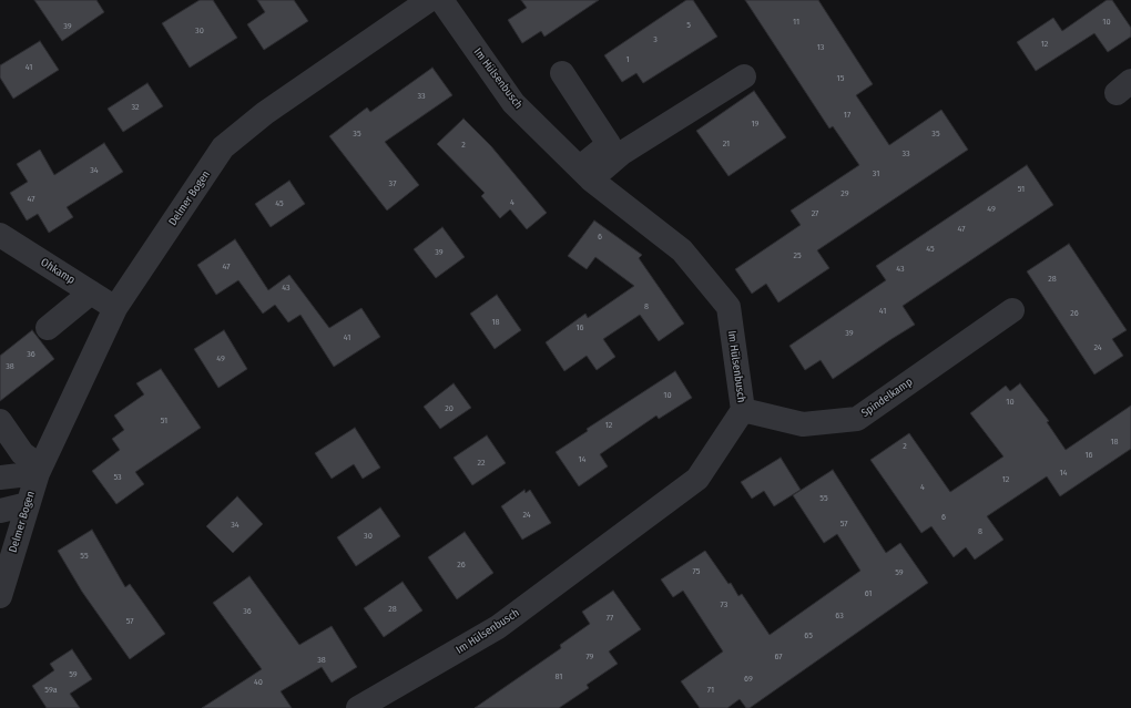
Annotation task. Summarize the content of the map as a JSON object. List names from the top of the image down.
{
  "streets": {
    "street": [
      "Im Hülsenbusch",
      "Delmer Bogen",
      "Ohkamp",
      "Spindelkamp"
    ]
  },
  "crossings": [
    ["Im Hülsenbusch", "Spindelkamp"],
    ["Delmer Bogen", "Ohkamp"]
  ],
  "house_numbers": [
    "11",
    "10",
    "5",
    "39",
    "30",
    "3",
    "12",
    "13",
    "1",
    "41",
    "15",
    "33",
    "32",
    "17",
    "19",
    "35",
    "35",
    "21",
    "2",
    "33",
    "34",
    "31",
    "37",
    "51",
    "29",
    "47",
    "4",
    "45",
    "49",
    "27",
    "47",
    "6",
    "45",
    "39",
    "25",
    "47",
    "43",
    "28",
    "43",
    "8",
    "41",
    "26",
    "18",
    "16",
    "39",
    "41",
    "24",
    "36",
    "49",
    "38",
    "10",
    "10",
    "20",
    "51",
    "12",
    "18",
    "2",
    "16",
    "14",
    "22",
    "14",
    "53",
    "12",
    "4",
    "55",
    "24",
    "6",
    "57",
    "34",
    "8",
    "30",
    "55",
    "26",
    "75",
    "59",
    "61",
    "73",
    "28",
    "36",
    "63",
    "77",
    "57",
    "65",
    "79",
    "67",
    "38",
    "59",
    "81",
    "69",
    "40",
    "59a",
    "71"
  ]
}
